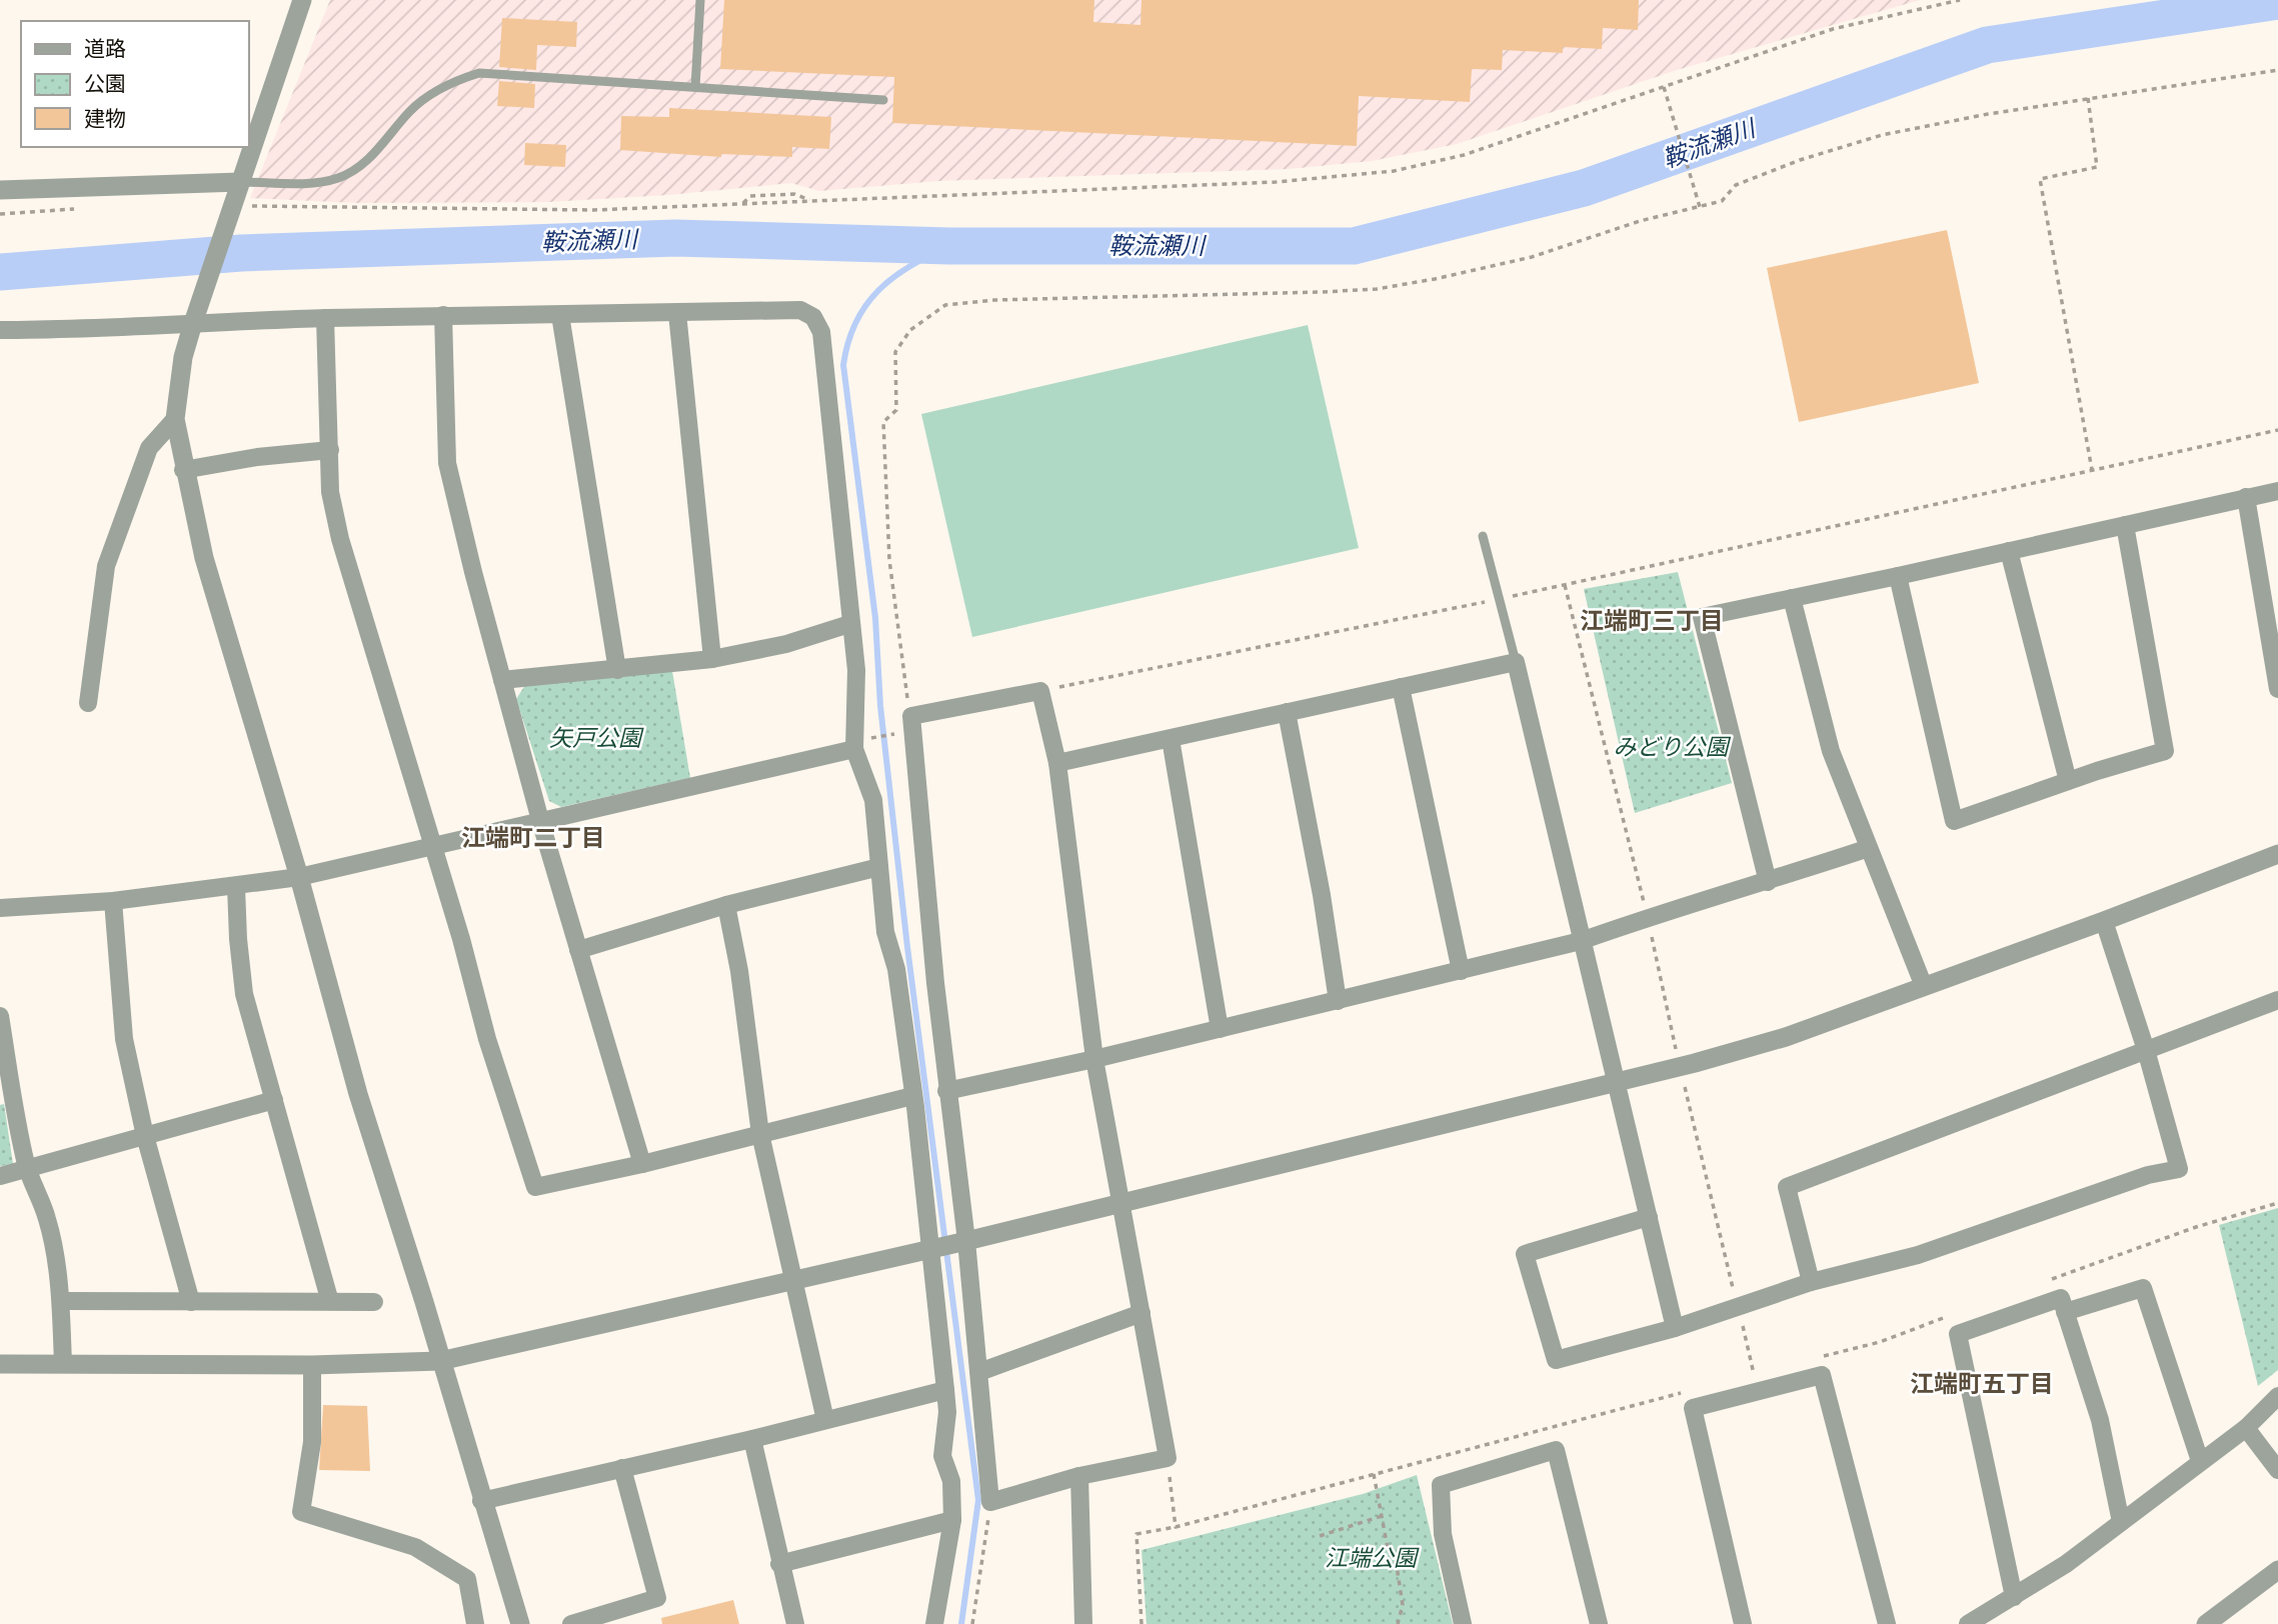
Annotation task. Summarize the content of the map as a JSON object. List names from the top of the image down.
{
  "districts": ["江端町三丁目", "江端町二丁目", "江端町五丁目"],
  "water": ["鞍流瀬川"],
  "parks": ["矢戸公園", "みどり公園", "江端公園"],
  "legend": ["道路", "公園", "建物"]
}
